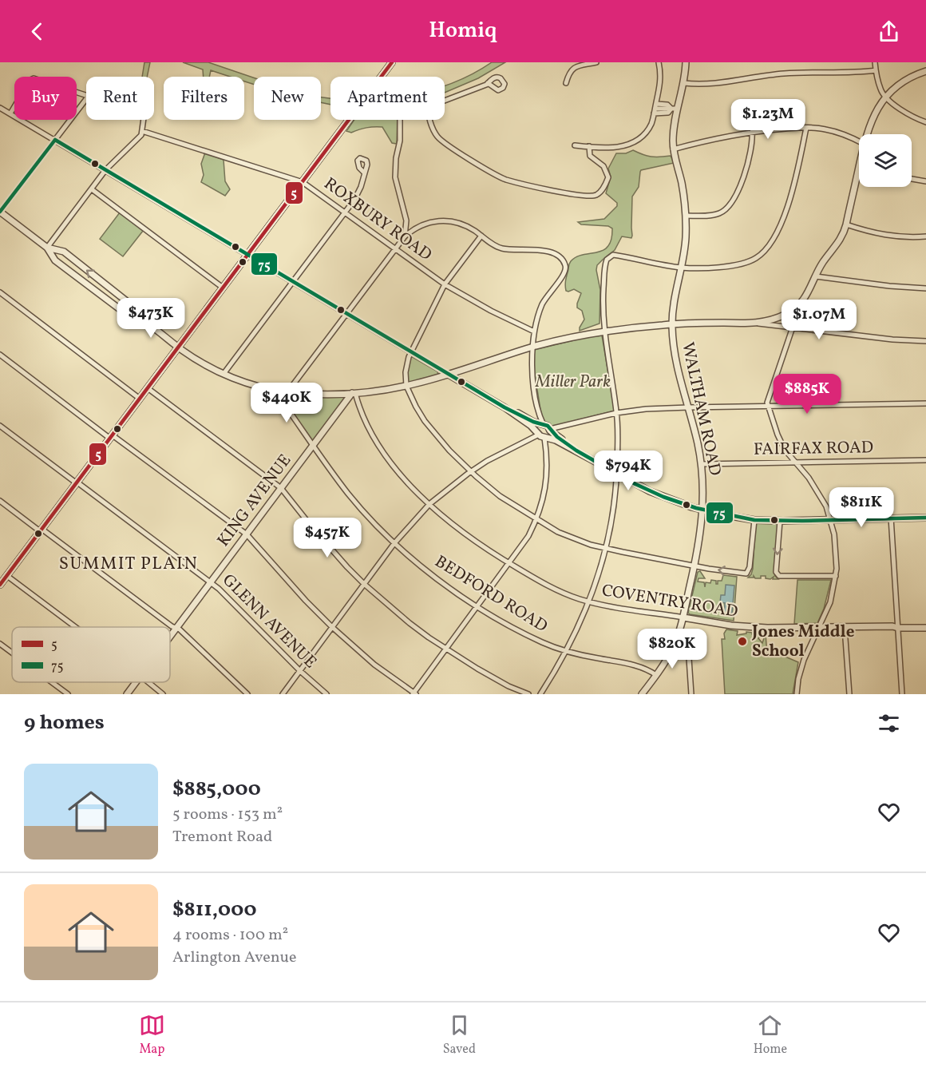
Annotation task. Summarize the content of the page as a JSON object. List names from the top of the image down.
{
  "streets": {
    "street": [
      "ROXBURY ROAD",
      "WALTHAM ROAD",
      "FAIRFAX ROAD",
      "KING AVENUE",
      "BEDFORD ROAD",
      "COVENTRY ROAD",
      "GLENN AVENUE"
    ]
  },
  "crossings": [
    ["WALTHAM ROAD", "FAIRFAX ROAD"],
    ["WALTHAM ROAD", "BEDFORD ROAD"],
    ["WALTHAM ROAD", "COVENTRY ROAD"],
    ["KING AVENUE", "BEDFORD ROAD"],
    ["KING AVENUE", "COVENTRY ROAD"],
    ["KING AVENUE", "GLENN AVENUE"]
  ],
  "districts": ["SUMMIT PLAIN"],
  "parks": ["Miller Park"],
  "places": ["Jones Middle School"],
  "lines": ["transit line 5", "transit line 75"],
  "legend": ["5", "75"],
  "page": {
    "header": "Homiq",
    "chip": [
      "Buy",
      "Rent",
      "Filters",
      "New",
      "Apartment"
    ],
    "price": [
      "$1.23M",
      "$473K",
      "$1.07M",
      "$885K",
      "$440K",
      "$794K",
      "$811K",
      "$457K",
      "$820K"
    ],
    "heading": "9 homes",
    "list": [
      {
        "name": "$885,000",
        "note": "5 rooms · 153 m² · Tremont Road"
      },
      {
        "name": "$811,000",
        "note": "4 rooms · 100 m² · Arlington Avenue"
      }
    ],
    "tabs": ["Map", "Saved", "Home"]
  }
}
